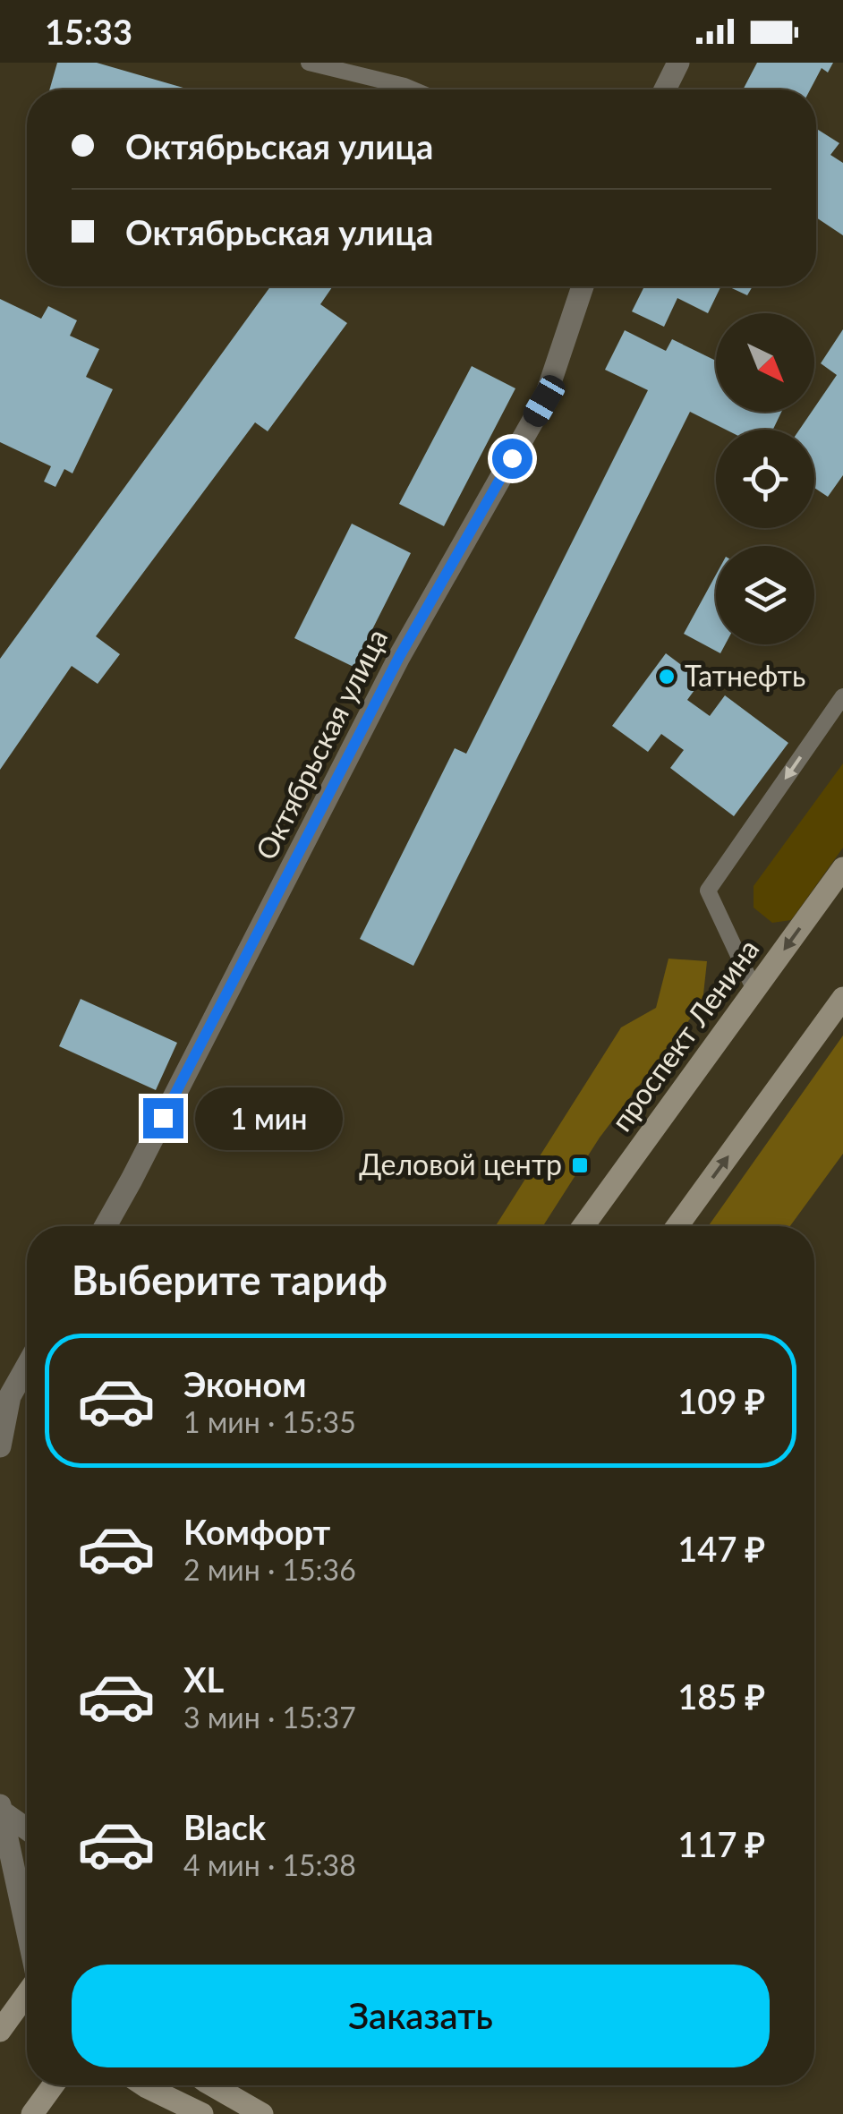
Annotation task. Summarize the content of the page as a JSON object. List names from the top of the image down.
{
  "streets": {
    "main road": ["проспект Ленина"],
    "street": ["Октябрьская улица"]
  },
  "places": {
    "other": ["Татнефть"],
    "transit": ["Деловой центр"]
  },
  "north": "bottom right",
  "page": {
    "status": "15:33",
    "banner": ["Октябрьская улица", "Октябрьская улица"],
    "bubble": "1 мин",
    "heading": "Выберите тариф",
    "list": [
      {
        "name": "Эконом",
        "note": "1 мин · 15:35",
        "value": "109 ₽"
      },
      {
        "name": "Комфорт",
        "note": "2 мин · 15:36",
        "value": "147 ₽"
      },
      {
        "name": "XL",
        "note": "3 мин · 15:37",
        "value": "185 ₽"
      },
      {
        "name": "Black",
        "note": "4 мин · 15:38",
        "value": "117 ₽"
      }
    ],
    "buttons": "Заказать"
  }
}
